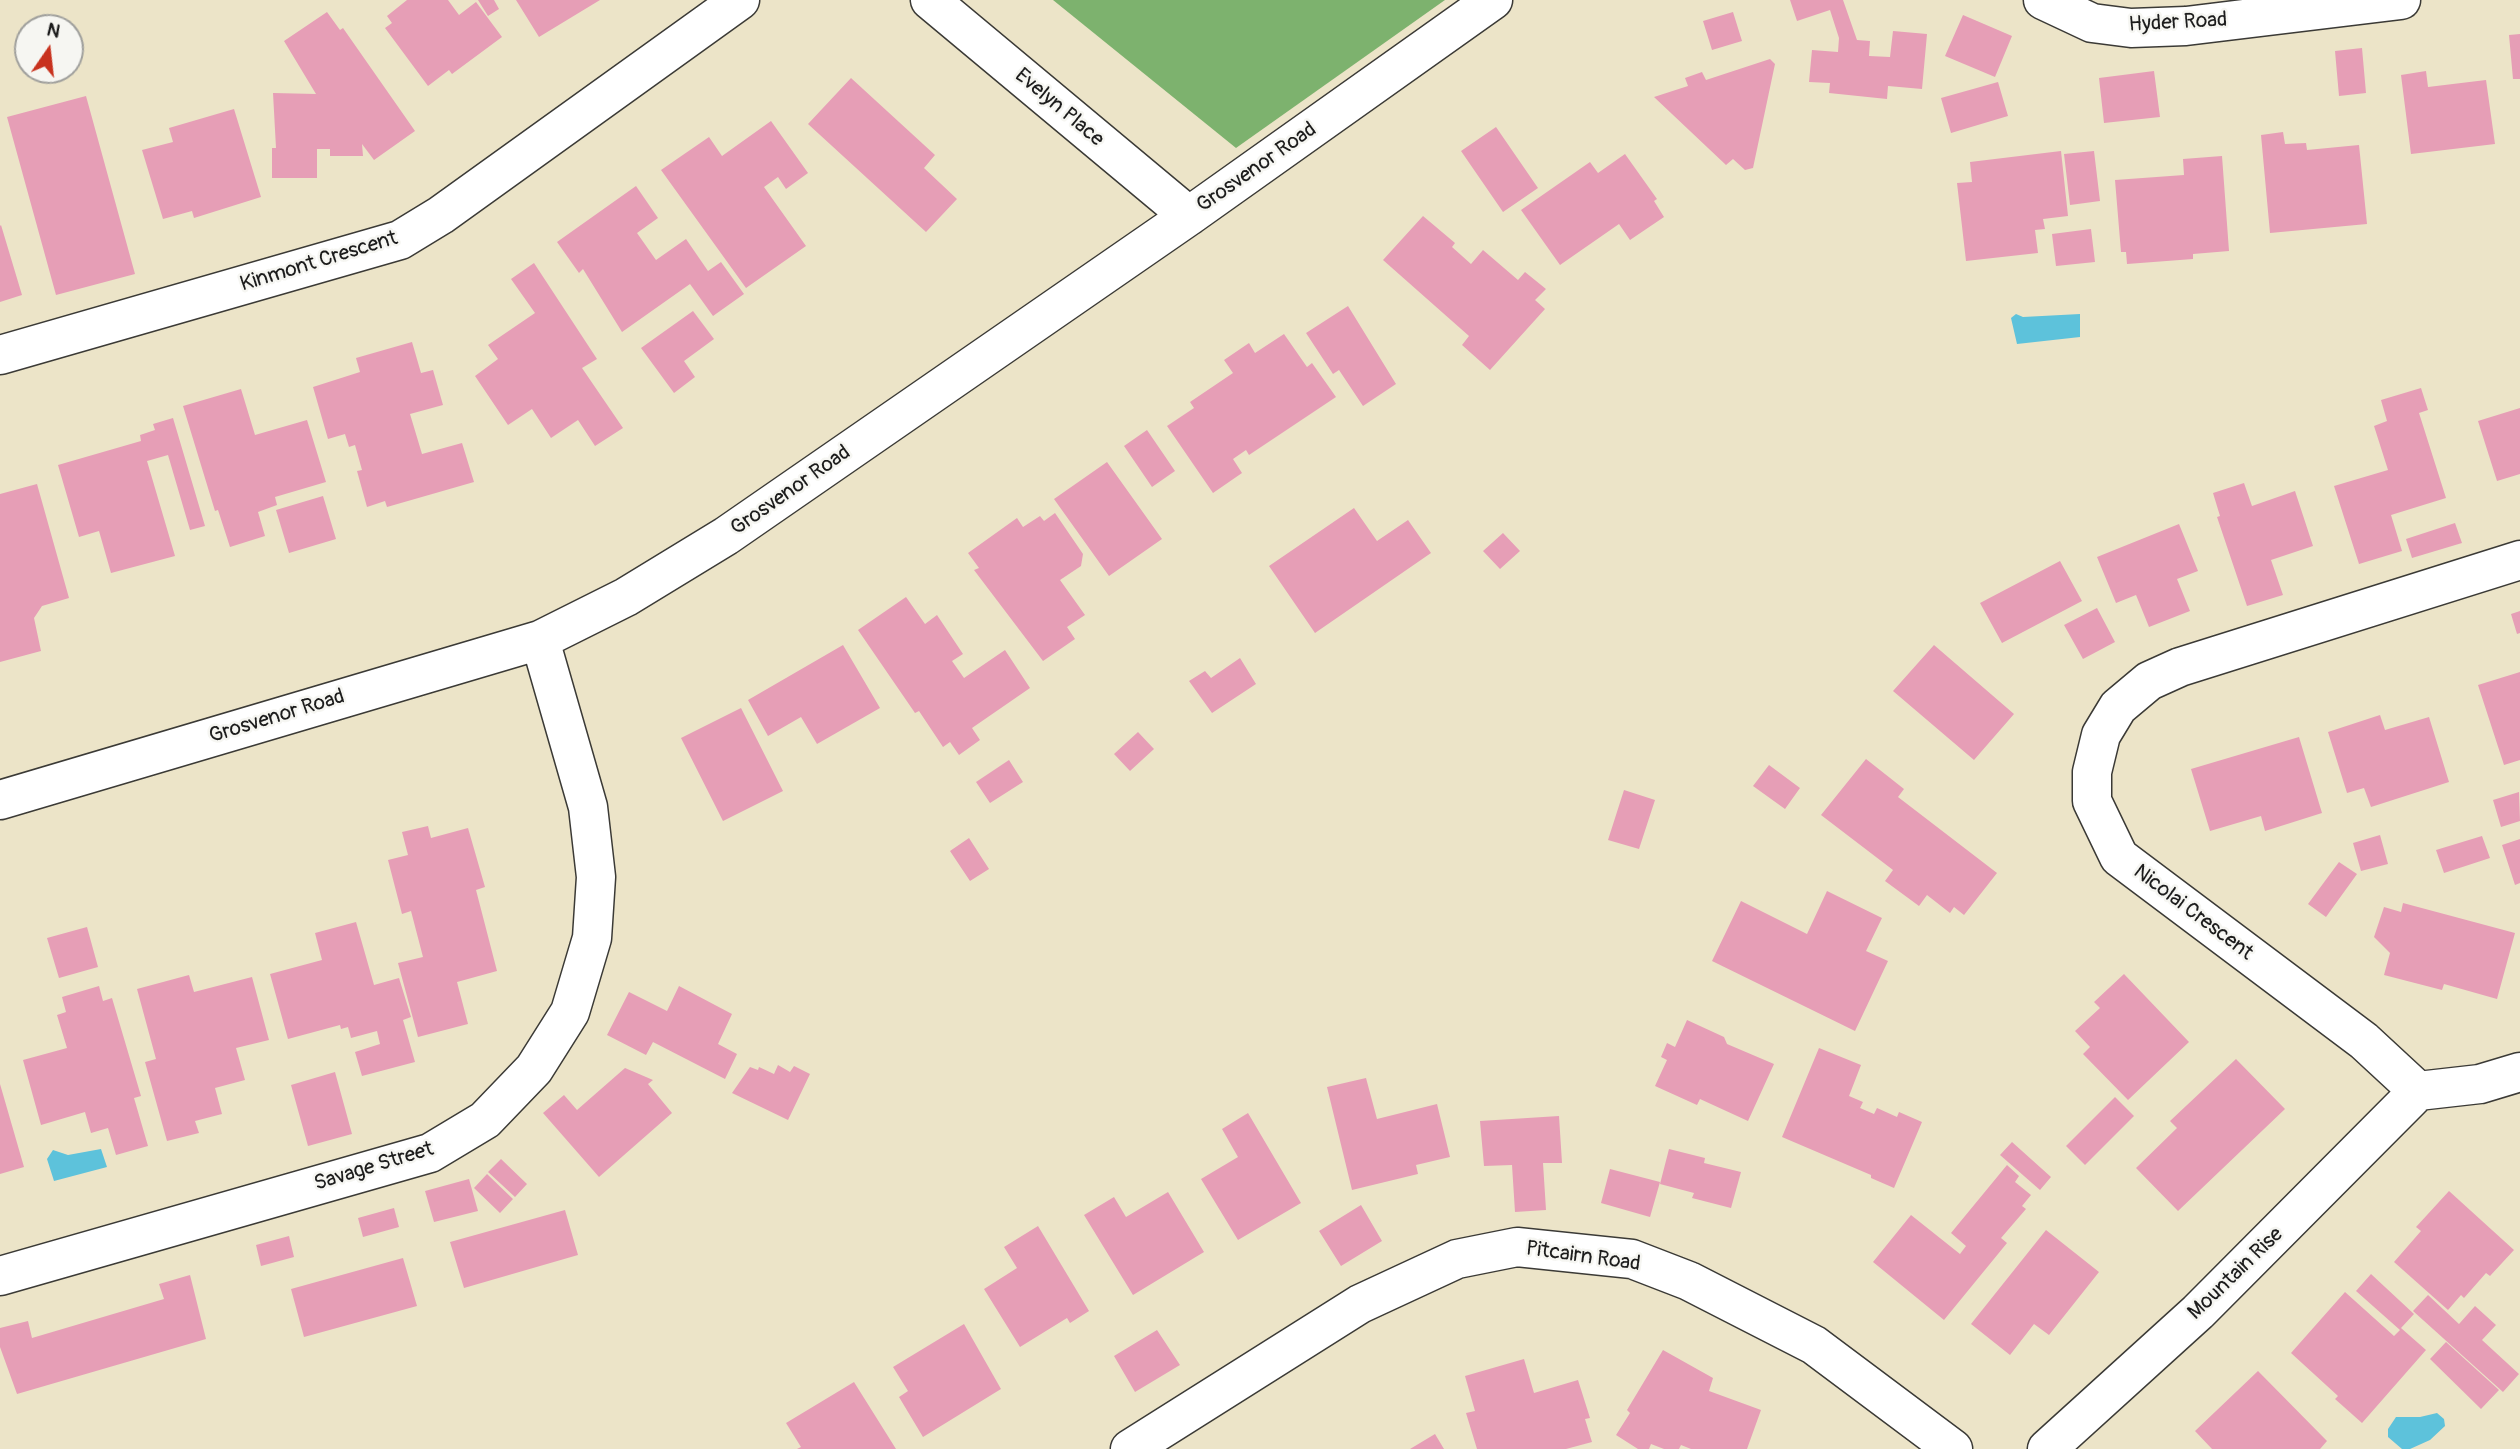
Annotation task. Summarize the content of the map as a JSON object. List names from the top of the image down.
{
  "streets": {
    "street": [
      "Hyder Road",
      "Evelyn Place",
      "Grosvenor Road",
      "Kinmont Crescent",
      "Nicolai Crescent",
      "Savage Street",
      "Pitcairn Road",
      "Mountain Rise"
    ]
  },
  "crossings": [
    ["Evelyn Place", "Grosvenor Road"],
    ["Grosvenor Road", "Savage Street"],
    ["Nicolai Crescent", "Mountain Rise"]
  ],
  "north": "top"
}
